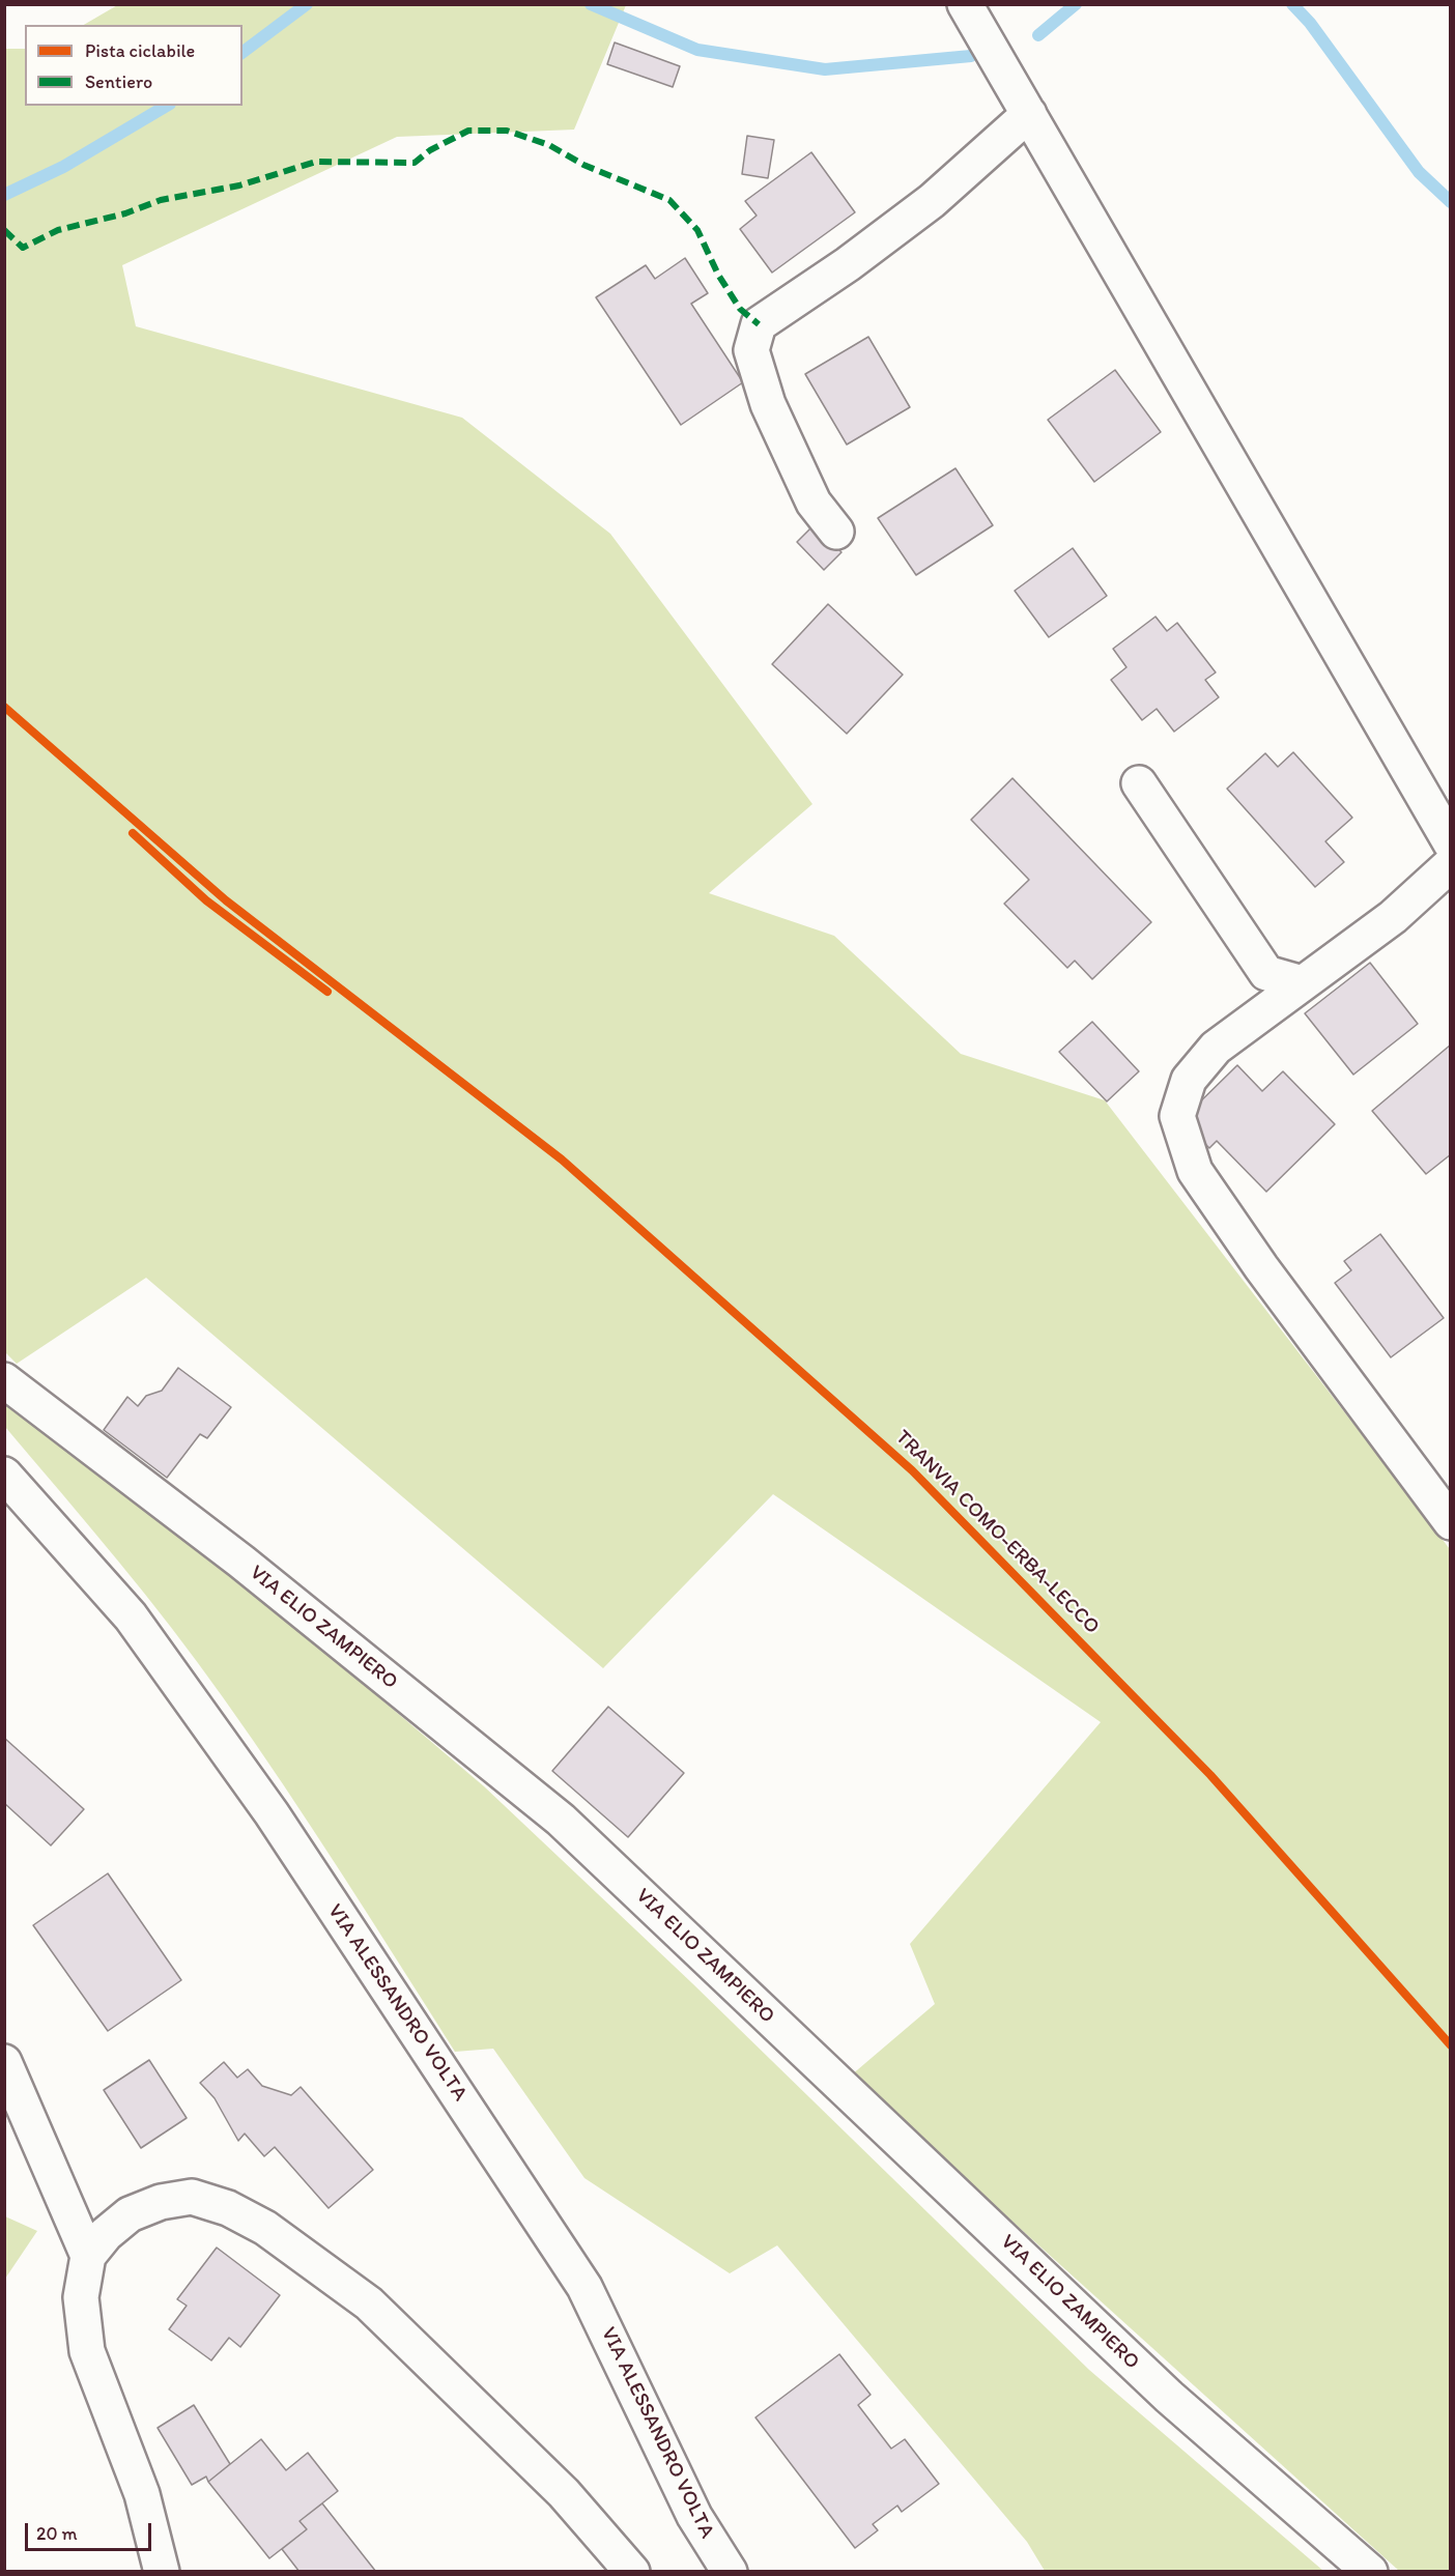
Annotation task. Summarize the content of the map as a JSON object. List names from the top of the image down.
{
  "streets": {
    "street": ["VIA ELIO ZAMPIERO", "VIA ALESSANDRO VOLTA"],
    "cycle path": ["TRANVIA COMO-ERBA-LECCO"]
  },
  "legend": ["Pista ciclabile", "Sentiero"],
  "scale_bar": "20 m"
}
